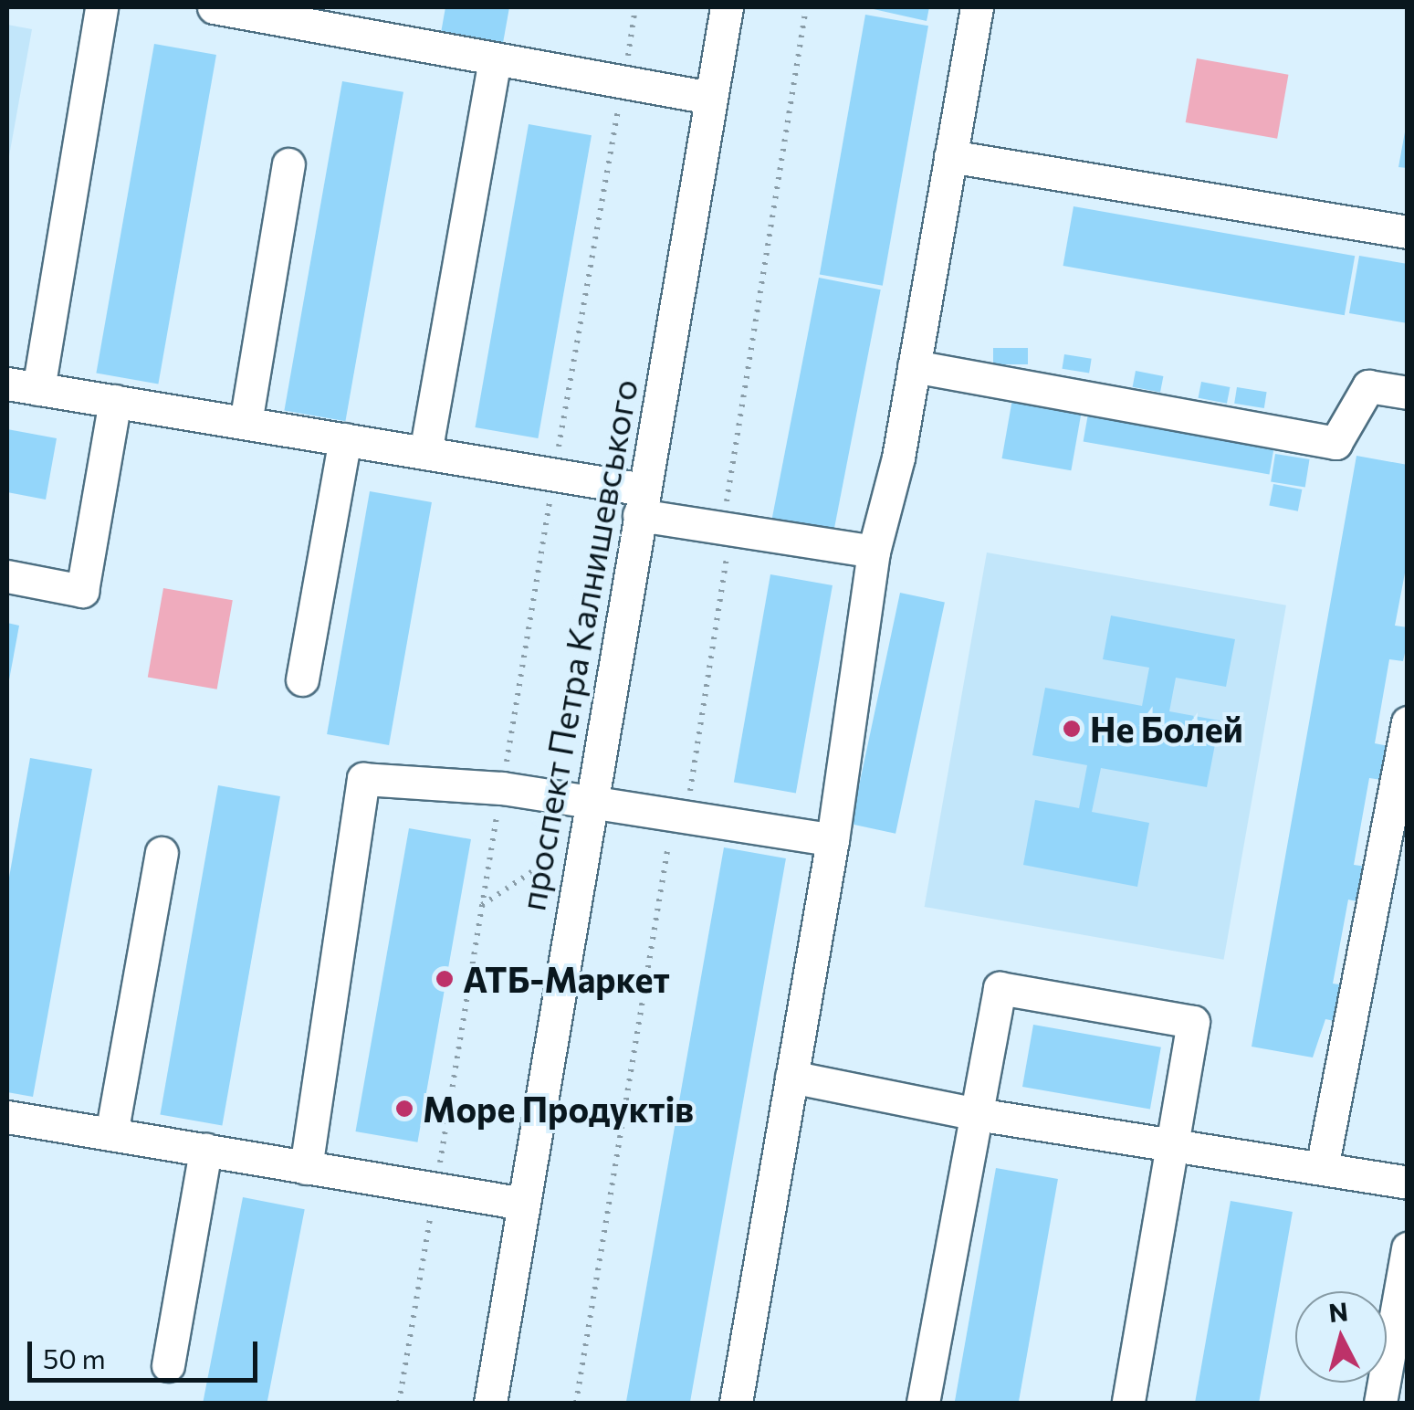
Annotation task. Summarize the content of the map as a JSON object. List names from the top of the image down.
{
  "streets": {
    "street": ["проспект Петра Калнишевського"]
  },
  "places": ["Не Болей", "АТБ-Маркет", "Море Продуктiв"],
  "scale_bar": "50 m",
  "north": "top"
}
